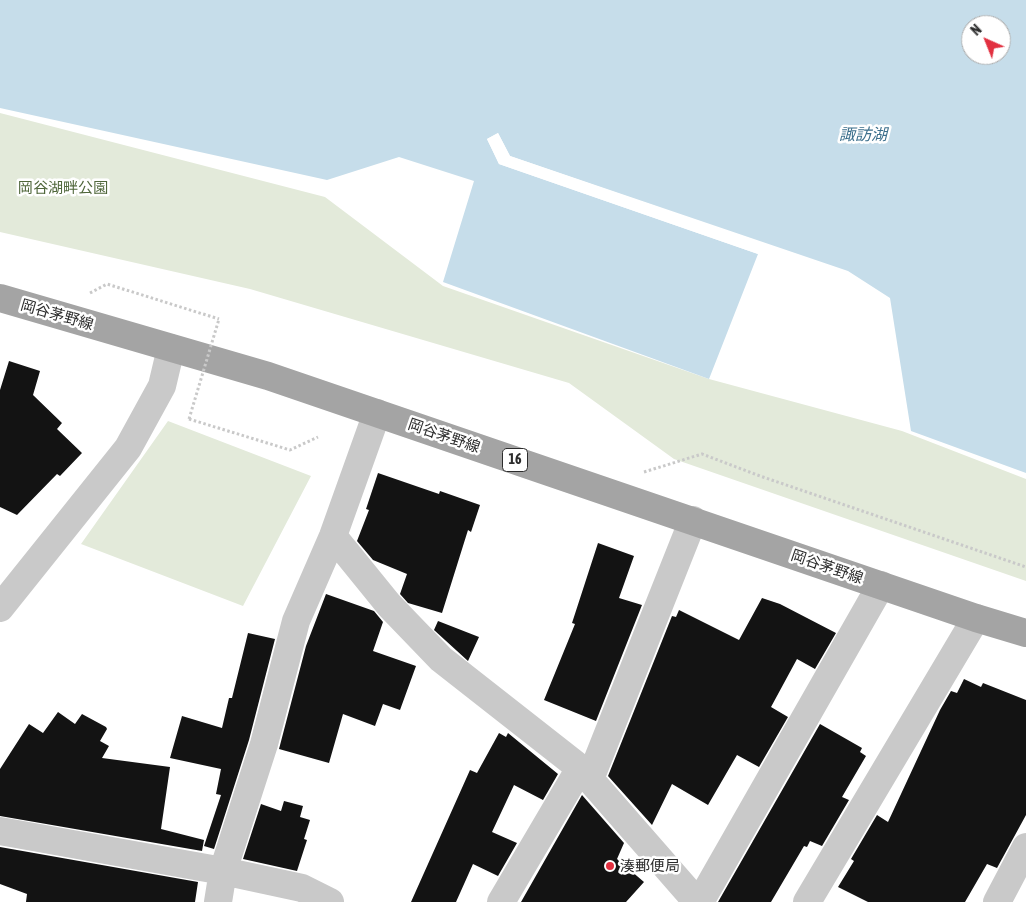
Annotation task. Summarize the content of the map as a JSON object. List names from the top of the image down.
{
  "streets": {
    "main road": ["岡谷茅野線", "16"]
  },
  "water": ["諏訪湖"],
  "parks": ["岡谷湖畔公園"],
  "places": ["湊郵便局"],
  "north": "top left"
}
